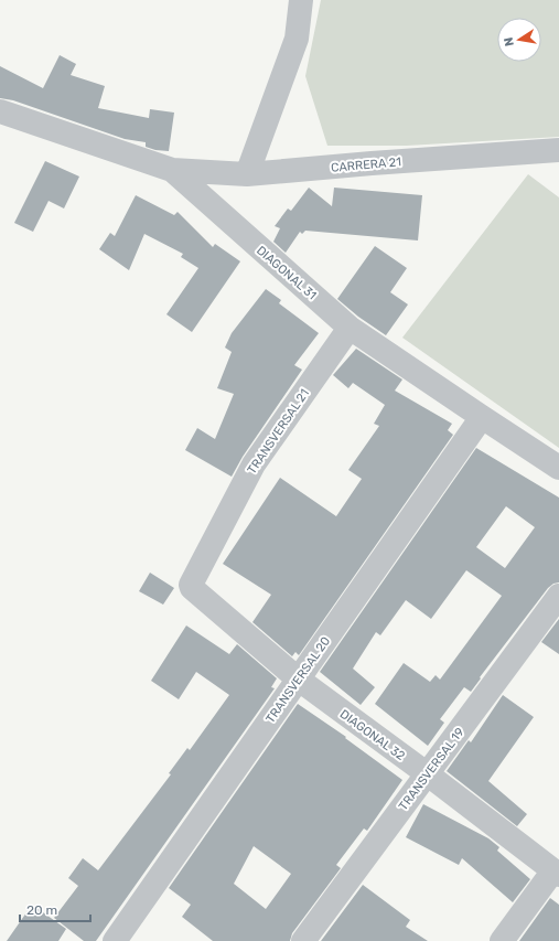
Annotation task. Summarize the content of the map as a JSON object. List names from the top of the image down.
{
  "streets": {
    "street": [
      "CARRERA 21",
      "DIAGONAL 31",
      "TRANSVERSAL 21",
      "TRANSVERSAL 20",
      "DIAGONAL 32",
      "TRANSVERSAL 19"
    ]
  },
  "crossings": [
    ["CARRERA 21", "DIAGONAL 31"],
    ["DIAGONAL 31", "TRANSVERSAL 21"],
    ["DIAGONAL 31", "TRANSVERSAL 20"],
    ["TRANSVERSAL 21", "DIAGONAL 32"],
    ["TRANSVERSAL 20", "DIAGONAL 32"],
    ["DIAGONAL 32", "TRANSVERSAL 19"]
  ],
  "scale_bar": "20 m",
  "north": "left"
}
